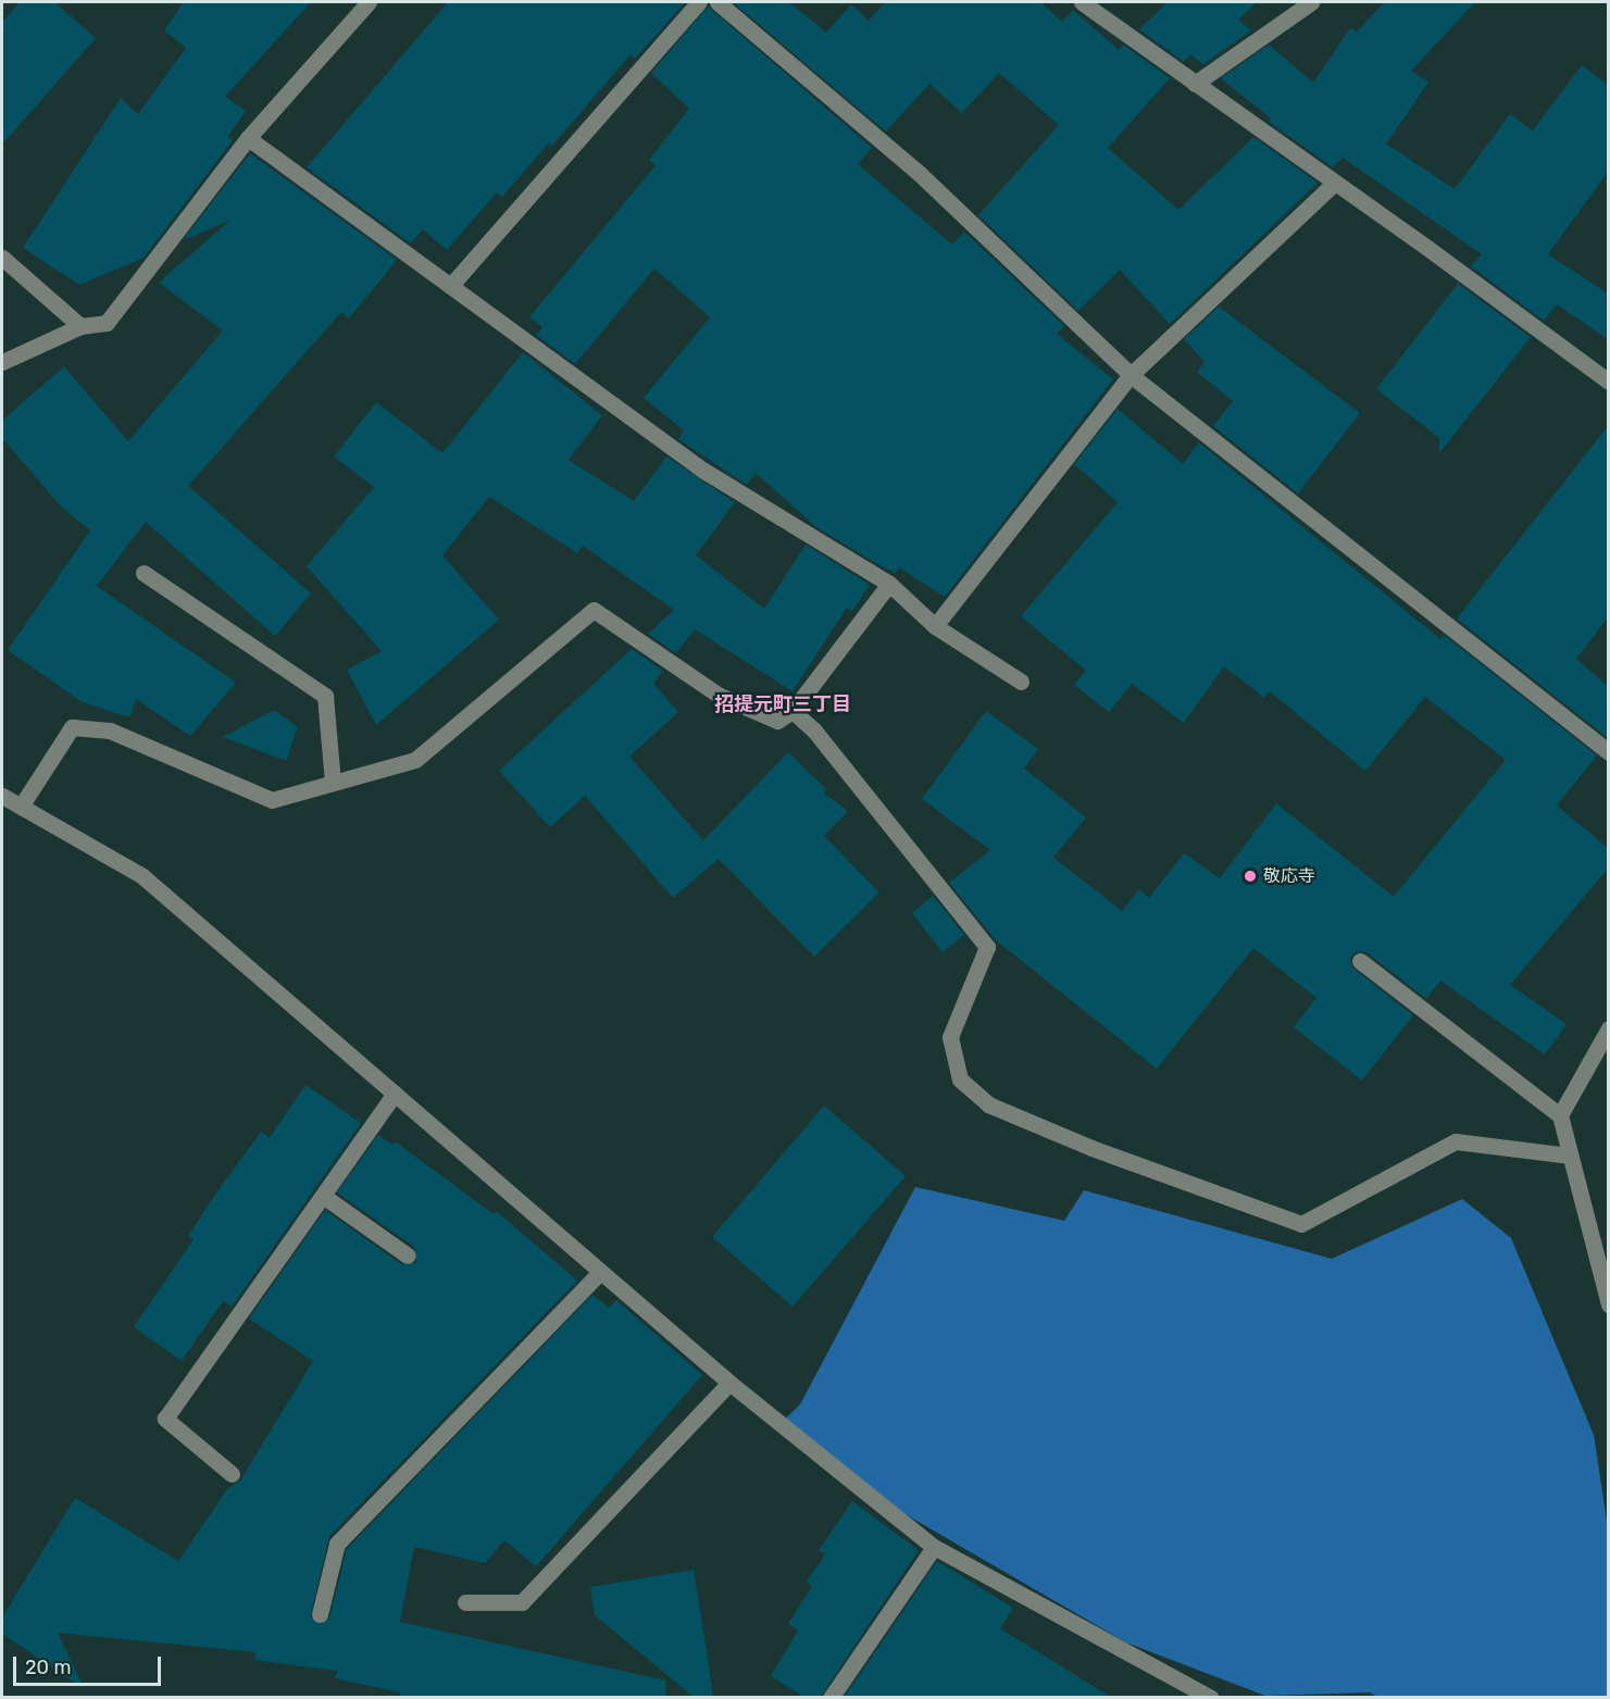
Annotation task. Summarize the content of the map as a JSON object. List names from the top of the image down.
{
  "districts": ["招提元町三丁目"],
  "places": ["敬応寺"],
  "scale_bar": "20 m"
}
